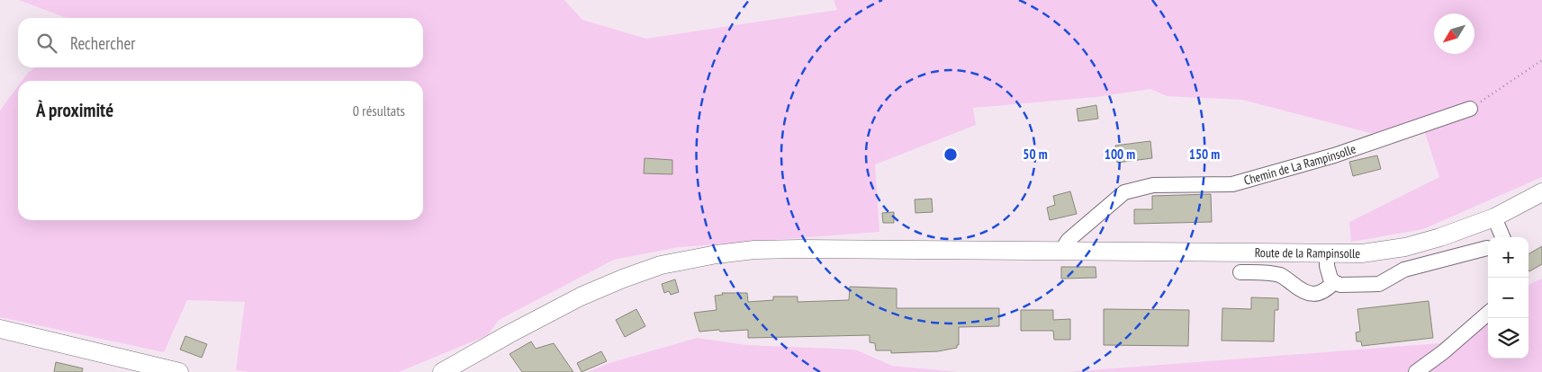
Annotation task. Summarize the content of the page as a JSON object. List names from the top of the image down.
{
  "streets": {
    "main road": ["Route de la Rampinsolle"],
    "street": ["Chemin de La Rampinsolle"]
  },
  "crossings": [
    ["Chemin de La Rampinsolle", "Route de la Rampinsolle"]
  ],
  "north": "bottom left",
  "page": {
    "search": "Rechercher",
    "heading": ["À proximité", "0 résultats"],
    "map_buttons": ["+", "−"]
  },
  "rings": ["50 m", "100 m", "150 m"]
}
